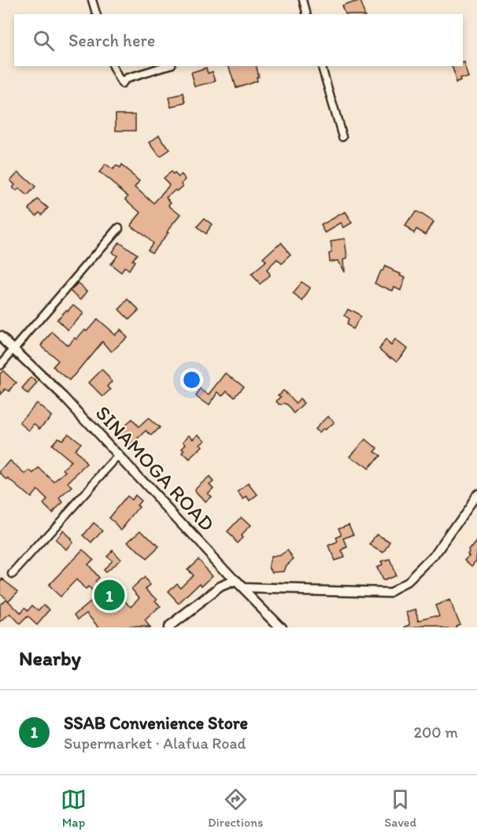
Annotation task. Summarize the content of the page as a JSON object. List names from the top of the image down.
{
  "streets": {
    "street": ["SINAMOGA ROAD"]
  },
  "page": {
    "search": "Search here",
    "pins": "1",
    "heading": "Nearby",
    "list": [
      {
        "mark": "1",
        "name": "SSAB Convenience Store",
        "note": "Supermarket · Alafua Road",
        "value": "200 m"
      }
    ],
    "nav": ["Map", "Directions", "Saved"]
  }
}
